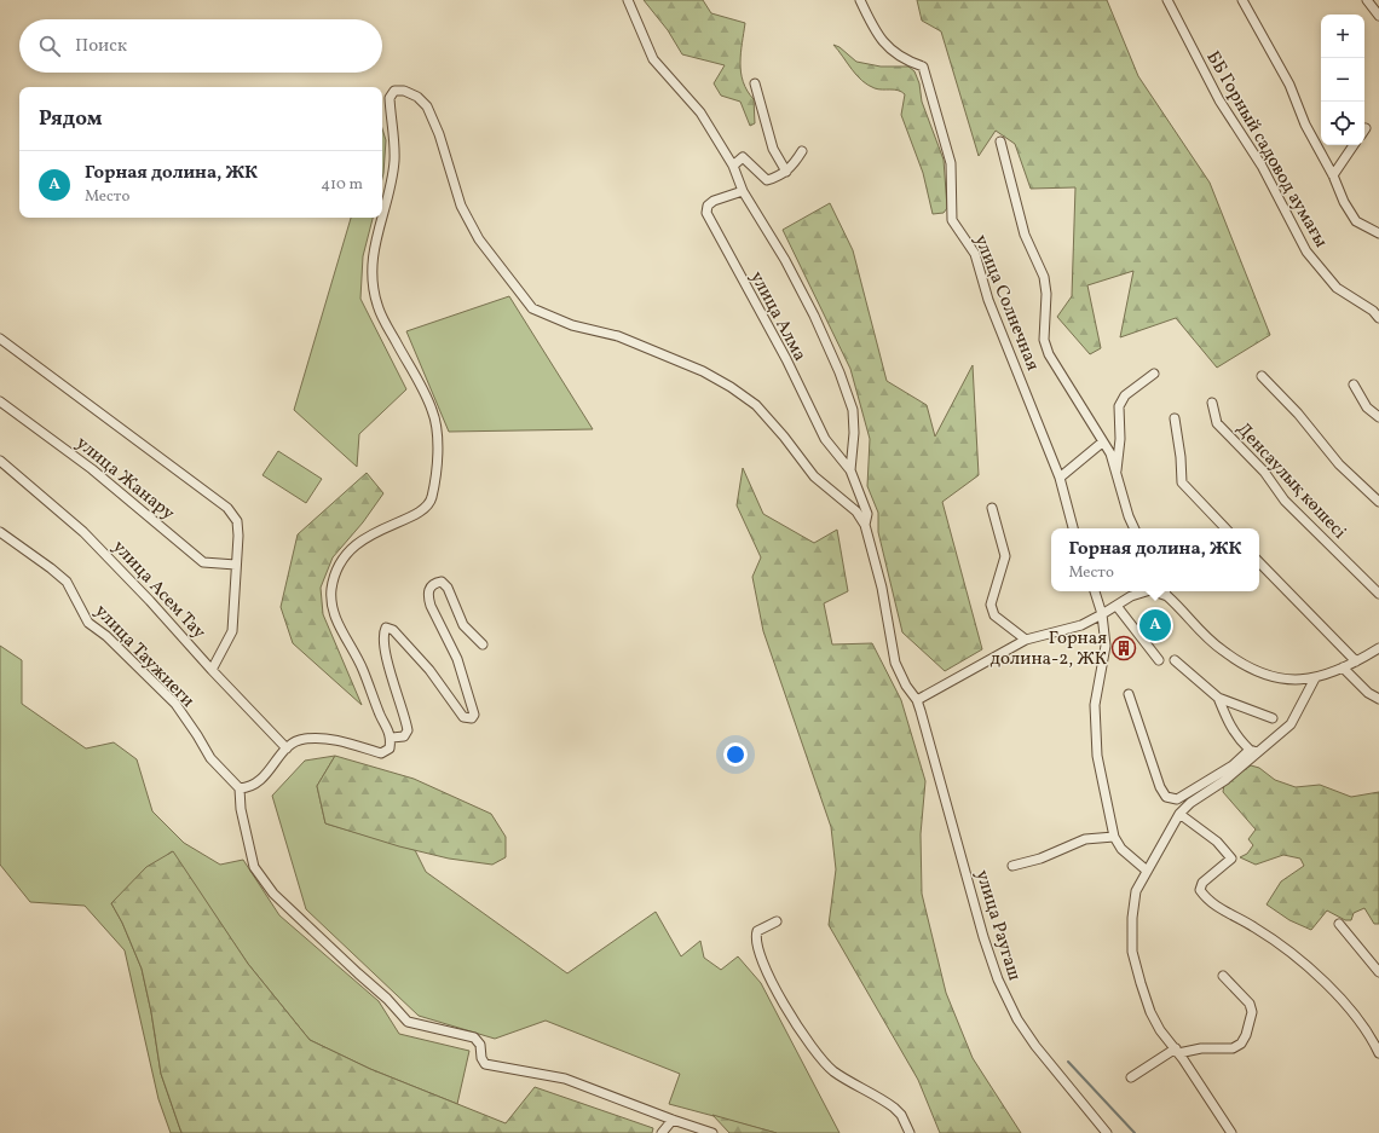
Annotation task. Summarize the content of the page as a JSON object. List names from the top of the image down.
{
  "streets": {
    "street": [
      "ББ Горный садовод аумағы",
      "улица Солнечная",
      "улица Алма",
      "улица Жанару",
      "Денсаулық көшесі",
      "улица Асем Тау",
      "улица Таужиеги",
      "улица Раугаш"
    ]
  },
  "crossings": [
    ["улица Алма", "улица Раугаш"]
  ],
  "places": {
    "building": ["Горная долина-2, ЖК"]
  },
  "page": {
    "map_buttons": ["+", "−"],
    "search": "Поиск",
    "heading": "Рядом",
    "list": [
      {
        "mark": "A",
        "name": "Горная долина, ЖК",
        "note": "Место",
        "value": "410 m"
      }
    ],
    "popup": ["Горная долина, ЖК", "Место"],
    "pins": "A"
  }
}
